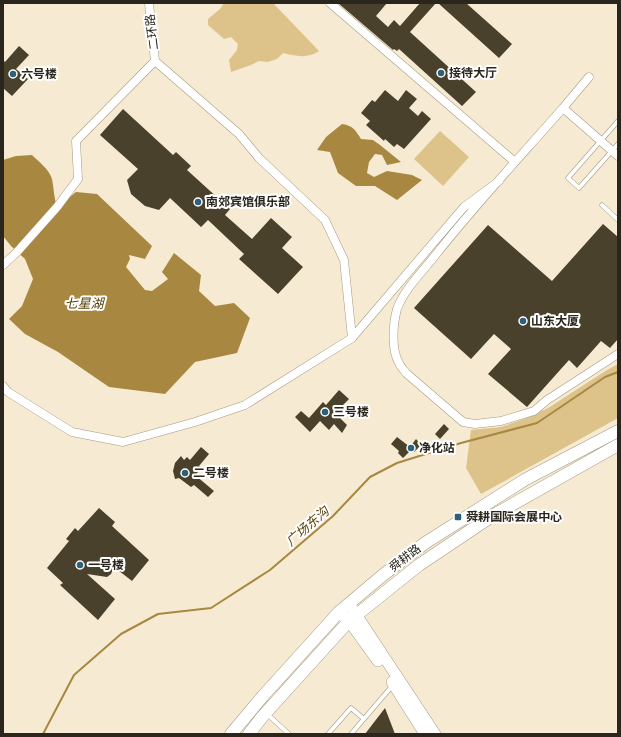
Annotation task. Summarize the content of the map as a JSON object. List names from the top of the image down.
{
  "streets": {
    "main road": ["舜耕路"],
    "street": ["二环路"]
  },
  "water": ["七星湖", "广场东沟"],
  "places": {
    "other": [
      "接待大厅",
      "六号楼",
      "南郊宾馆俱乐部",
      "山东大厦",
      "三号楼",
      "净化站",
      "二号楼",
      "一号楼"
    ],
    "transit": ["舜耕国际会展中心"]
  }
}
